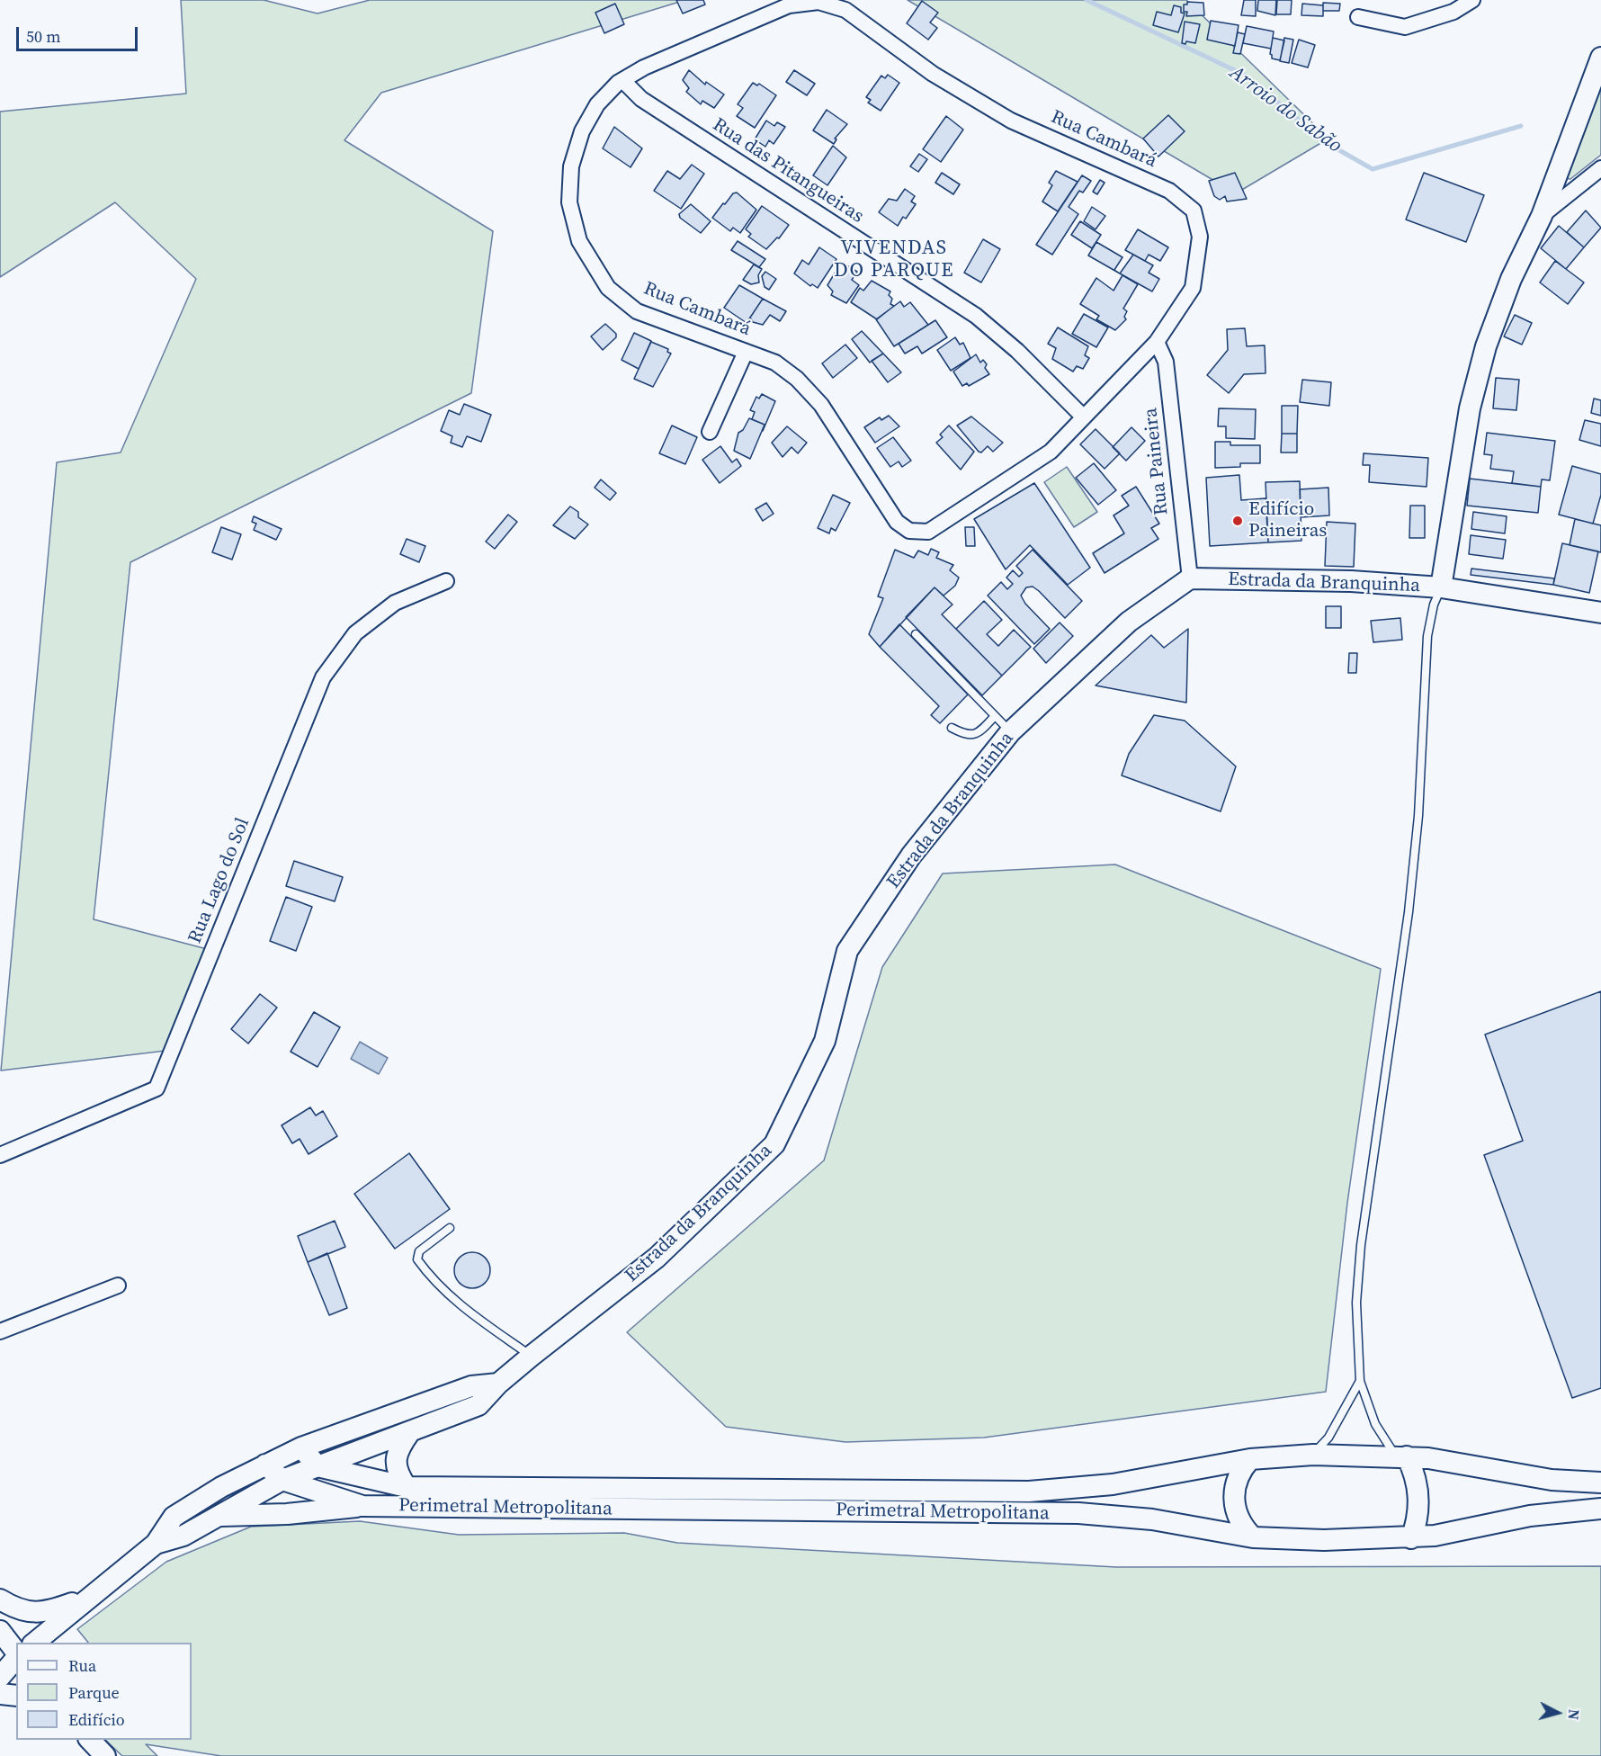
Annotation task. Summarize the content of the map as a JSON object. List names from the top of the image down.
{
  "streets": {
    "main road": ["Estrada da Branquinha", "Perimetral Metropolitana"],
    "street": [
      "Rua Cambará",
      "Rua das Pitangueiras",
      "Rua Paineira",
      "Rua Lago do Sol"
    ]
  },
  "crossings": [
    ["Rua Cambará", "Rua das Pitangueiras"],
    ["Rua Cambará", "Rua Paineira"],
    ["Rua Paineira", "Estrada da Branquinha"],
    ["Estrada da Branquinha", "Perimetral Metropolitana"]
  ],
  "districts": ["VIVENDAS DO PARQUE"],
  "water": ["Arroio do Sabão"],
  "places": ["Edifício Paineiras"],
  "legend": ["Rua", "Parque", "Edifício"],
  "scale_bar": "50 m",
  "north": "right"
}
